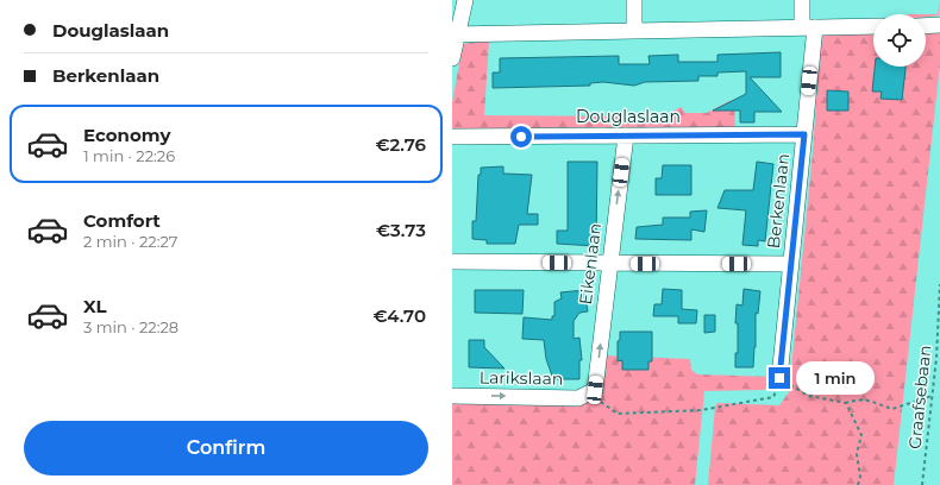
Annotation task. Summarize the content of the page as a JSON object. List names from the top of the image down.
{
  "streets": {
    "street": [
      "Douglaslaan",
      "Berkenlaan",
      "Eikenlaan",
      "Larikslaan"
    ],
    "path": ["Graafsebaan"]
  },
  "crossings": [
    ["Douglaslaan", "Berkenlaan"],
    ["Douglaslaan", "Eikenlaan"],
    ["Eikenlaan", "Larikslaan"]
  ],
  "one_way": ["Eikenlaan"],
  "page": {
    "banner": ["Douglaslaan", "Berkenlaan"],
    "list": [
      {
        "name": "Economy",
        "note": "1 min · 22:26",
        "value": "€2.76"
      },
      {
        "name": "Comfort",
        "note": "2 min · 22:27",
        "value": "€3.73"
      },
      {
        "name": "XL",
        "note": "3 min · 22:28",
        "value": "€4.70"
      }
    ],
    "bubble": "1 min",
    "buttons": "Confirm"
  }
}
